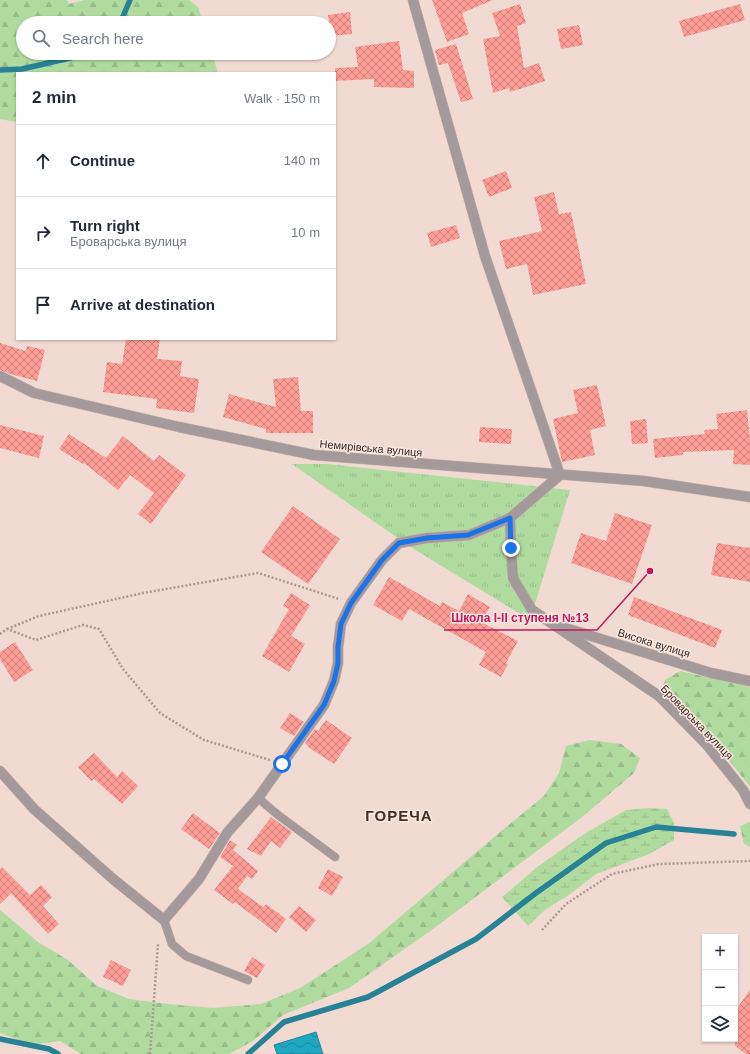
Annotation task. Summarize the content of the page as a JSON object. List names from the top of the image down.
{
  "streets": {
    "street": ["Немирівська вулиця", "Висока вулиця", "Броварська вулиця"]
  },
  "crossings": [
    ["Висока вулиця", "Броварська вулиця"]
  ],
  "districts": ["ГОРЕЧА"],
  "places": ["Школа I-II ступеня №13"],
  "page": {
    "search": "Search here",
    "heading": ["2 min", "Walk · 150 m"],
    "list": [
      ["Continue", "140 m"],
      ["Turn right", "Броварська вулиця", "10 m"],
      "Arrive at destination"
    ],
    "map_buttons": ["+", "−"]
  }
}
